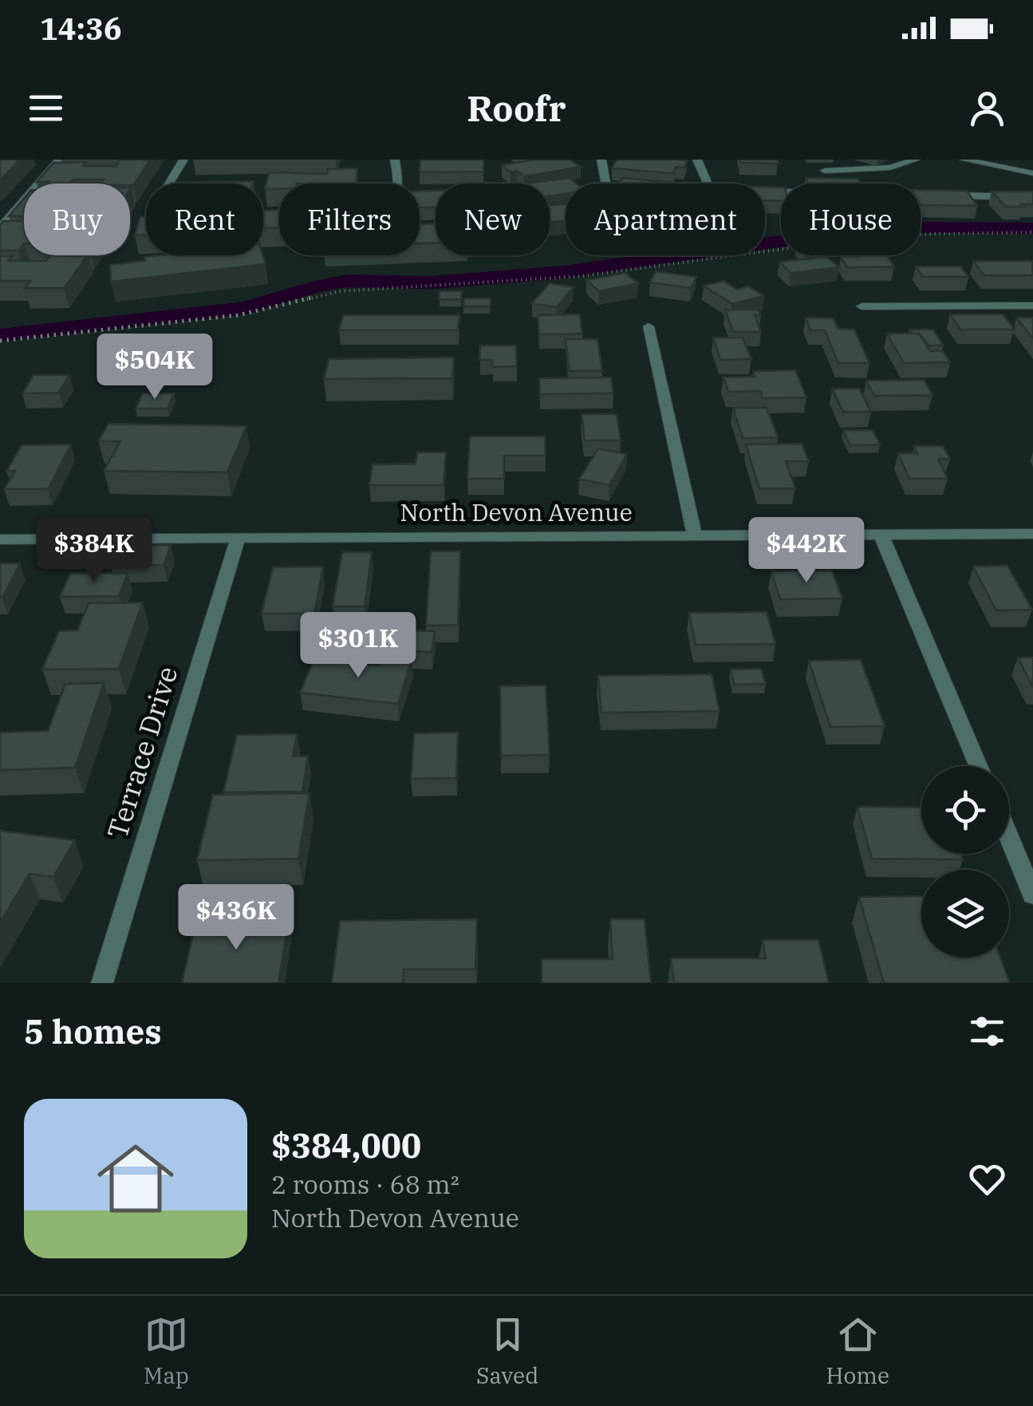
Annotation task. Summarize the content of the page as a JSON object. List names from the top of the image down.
{
  "streets": {
    "street": ["North Devon Avenue", "Terrace Drive"]
  },
  "crossings": [
    ["North Devon Avenue", "Terrace Drive"]
  ],
  "page": {
    "status": "14:36",
    "header": "Roofr",
    "chip": [
      "Buy",
      "Rent",
      "Filters",
      "New",
      "Apartment",
      "House"
    ],
    "price": [
      "$504K",
      "$384K",
      "$442K",
      "$301K",
      "$436K"
    ],
    "heading": "5 homes",
    "list": [
      {
        "name": "$384,000",
        "note": "2 rooms · 68 m² · North Devon Avenue"
      }
    ],
    "tabs": ["Map", "Saved", "Home"]
  }
}
